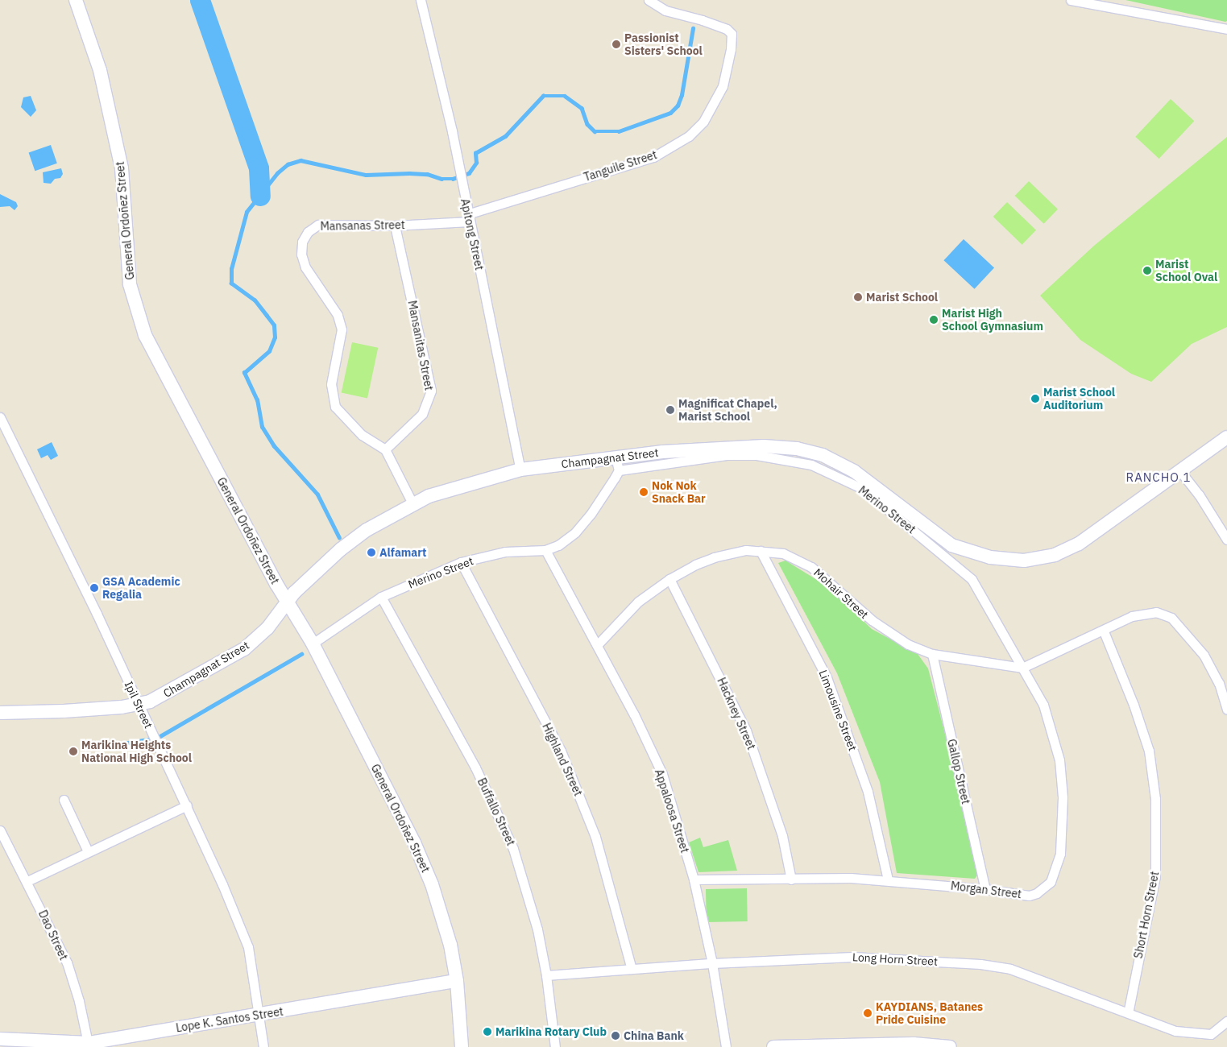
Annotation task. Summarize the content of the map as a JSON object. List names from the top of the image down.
{
  "streets": {
    "street": [
      "Tanguile Street",
      "General Ordoñez Street",
      "Mansanas Street",
      "Apitong Street",
      "Mansanitas Street",
      "Champagnat Street",
      "Merino Street",
      "Mohair Street",
      "Ipil Street",
      "Limousine Street",
      "Hackney Street",
      "Highland Street",
      "Gallop Street",
      "Appaloosa Street",
      "Buffallo Street",
      "Morgan Street",
      "Short Horn Street",
      "Dao Street",
      "Long Horn Street",
      "Lope K. Santos Street"
    ]
  },
  "crossings": [
    ["Tanguile Street", "Mansanas Street"],
    ["Tanguile Street", "Apitong Street"],
    ["General Ordoñez Street", "Champagnat Street"],
    ["General Ordoñez Street", "Merino Street"],
    ["General Ordoñez Street", "Lope K. Santos Street"],
    ["Mansanas Street", "Apitong Street"],
    ["Mansanas Street", "Mansanitas Street"],
    ["Apitong Street", "Champagnat Street"],
    ["Champagnat Street", "Ipil Street"],
    ["Merino Street", "Mohair Street"],
    ["Merino Street", "Highland Street"],
    ["Merino Street", "Appaloosa Street"],
    ["Merino Street", "Buffallo Street"],
    ["Merino Street", "Morgan Street"],
    ["Mohair Street", "Limousine Street"],
    ["Mohair Street", "Hackney Street"],
    ["Mohair Street", "Gallop Street"],
    ["Mohair Street", "Appaloosa Street"],
    ["Mohair Street", "Morgan Street"],
    ["Ipil Street", "Lope K. Santos Street"],
    ["Limousine Street", "Morgan Street"],
    ["Hackney Street", "Morgan Street"],
    ["Highland Street", "Long Horn Street"],
    ["Gallop Street", "Morgan Street"],
    ["Appaloosa Street", "Morgan Street"],
    ["Appaloosa Street", "Long Horn Street"],
    ["Buffallo Street", "Long Horn Street"],
    ["Short Horn Street", "Long Horn Street"],
    ["Dao Street", "Lope K. Santos Street"]
  ],
  "districts": ["RANCHO 1"],
  "places": [
    "Passionist Sisters' School",
    "Marist School Oval",
    "Marist School",
    "Marist High School Gymnasium",
    "Marist School Auditorium",
    "Magnificat Chapel, Marist School",
    "Nok Nok Snack Bar",
    "Alfamart",
    "GSA Academic Regalia",
    "Marikina Heights National High School",
    "KAYDIANS, Batanes Pride Cuisine",
    "Marikina Rotary Club",
    "China Bank"
  ]
}
